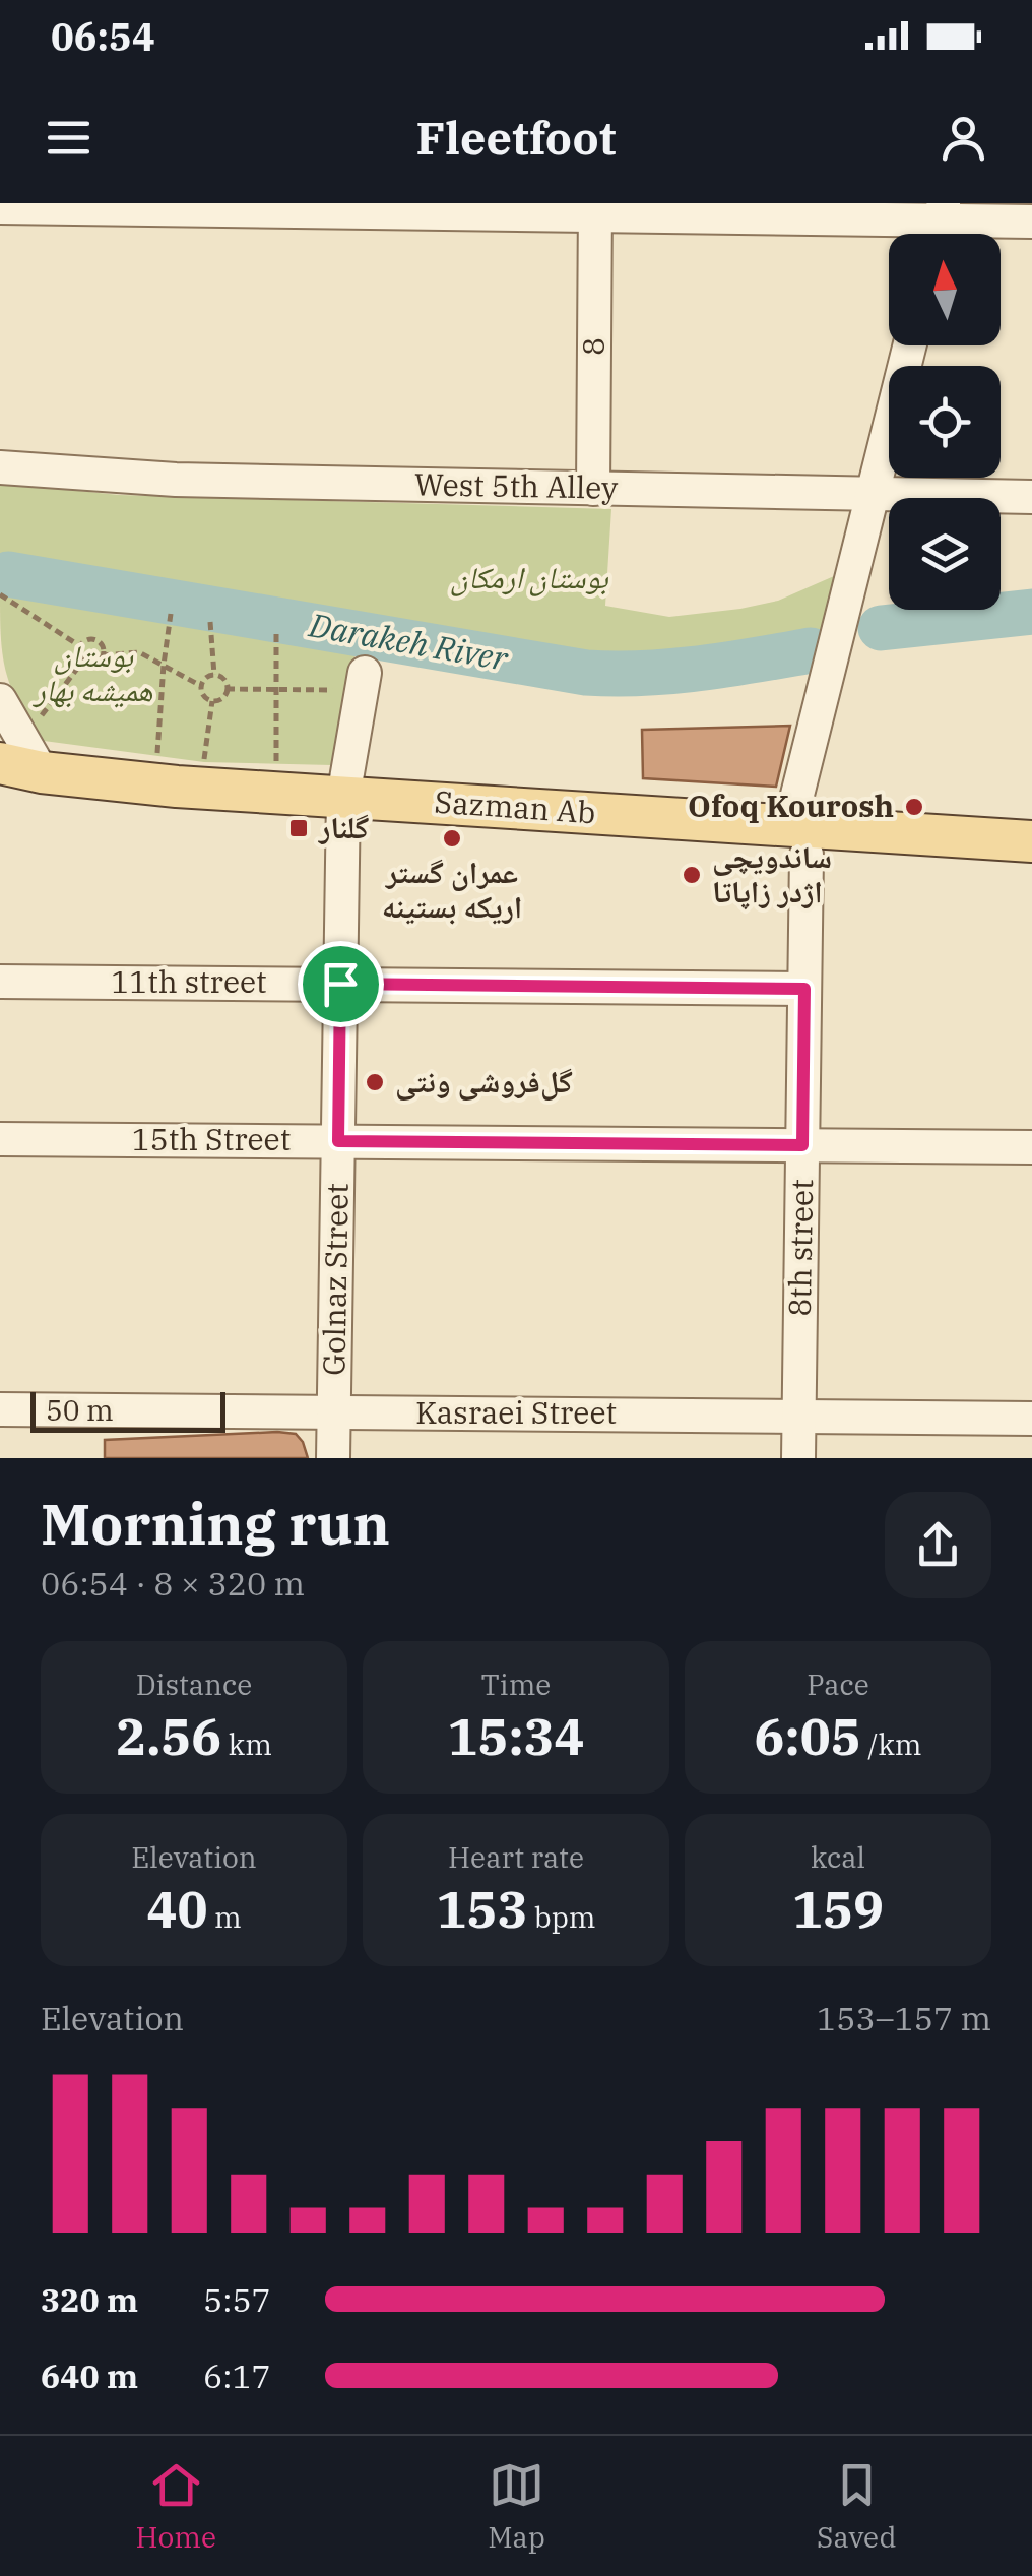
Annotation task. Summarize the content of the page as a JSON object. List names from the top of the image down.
{
  "streets": {
    "main road": ["Sazman Ab"],
    "street": [
      "8",
      "West 5th Alley",
      "11th street",
      "15th Street",
      "8th street",
      "Golnaz Street",
      "Kasraei Street"
    ]
  },
  "crossings": [
    ["8", "West 5th Alley"],
    ["West 5th Alley", "8th street"],
    ["Sazman Ab", "8th street"],
    ["Sazman Ab", "Golnaz Street"],
    ["11th street", "8th street"],
    ["11th street", "Golnaz Street"],
    ["15th Street", "8th street"],
    ["15th Street", "Golnaz Street"],
    ["8th street", "Kasraei Street"],
    ["Golnaz Street", "Kasraei Street"]
  ],
  "water": ["Darakeh River"],
  "parks": ["بوستان ارمکان", "بوستان همیشه بهار"],
  "places": {
    "other": [
      "Ofoq Kourosh",
      "عمران گستر اریکه بستینه",
      "ساندویچی اژدر زاپاتا",
      "گل‌فروشی ونتی"
    ],
    "transit": ["گلنار"]
  },
  "scale_bar": "50 m",
  "north": "top",
  "page": {
    "status": "06:54",
    "header": "Fleetfoot",
    "scale": "50 m",
    "heading": ["Morning run", "06:54 · 8 × 320 m"],
    "stats": [
      ["Distance", "2.56 km"],
      ["Time", "15:34"],
      ["Pace", "6:05 /km"],
      ["Elevation", "40 m"],
      ["Heart rate", "153 bpm"],
      ["kcal", "159"]
    ],
    "chart": ["Elevation", "153–157 m"],
    "list": [
      {
        "name": "320 m",
        "note": "5:57"
      },
      {
        "name": "640 m",
        "note": "6:17"
      }
    ],
    "tabs": ["Home", "Map", "Saved"]
  }
}
